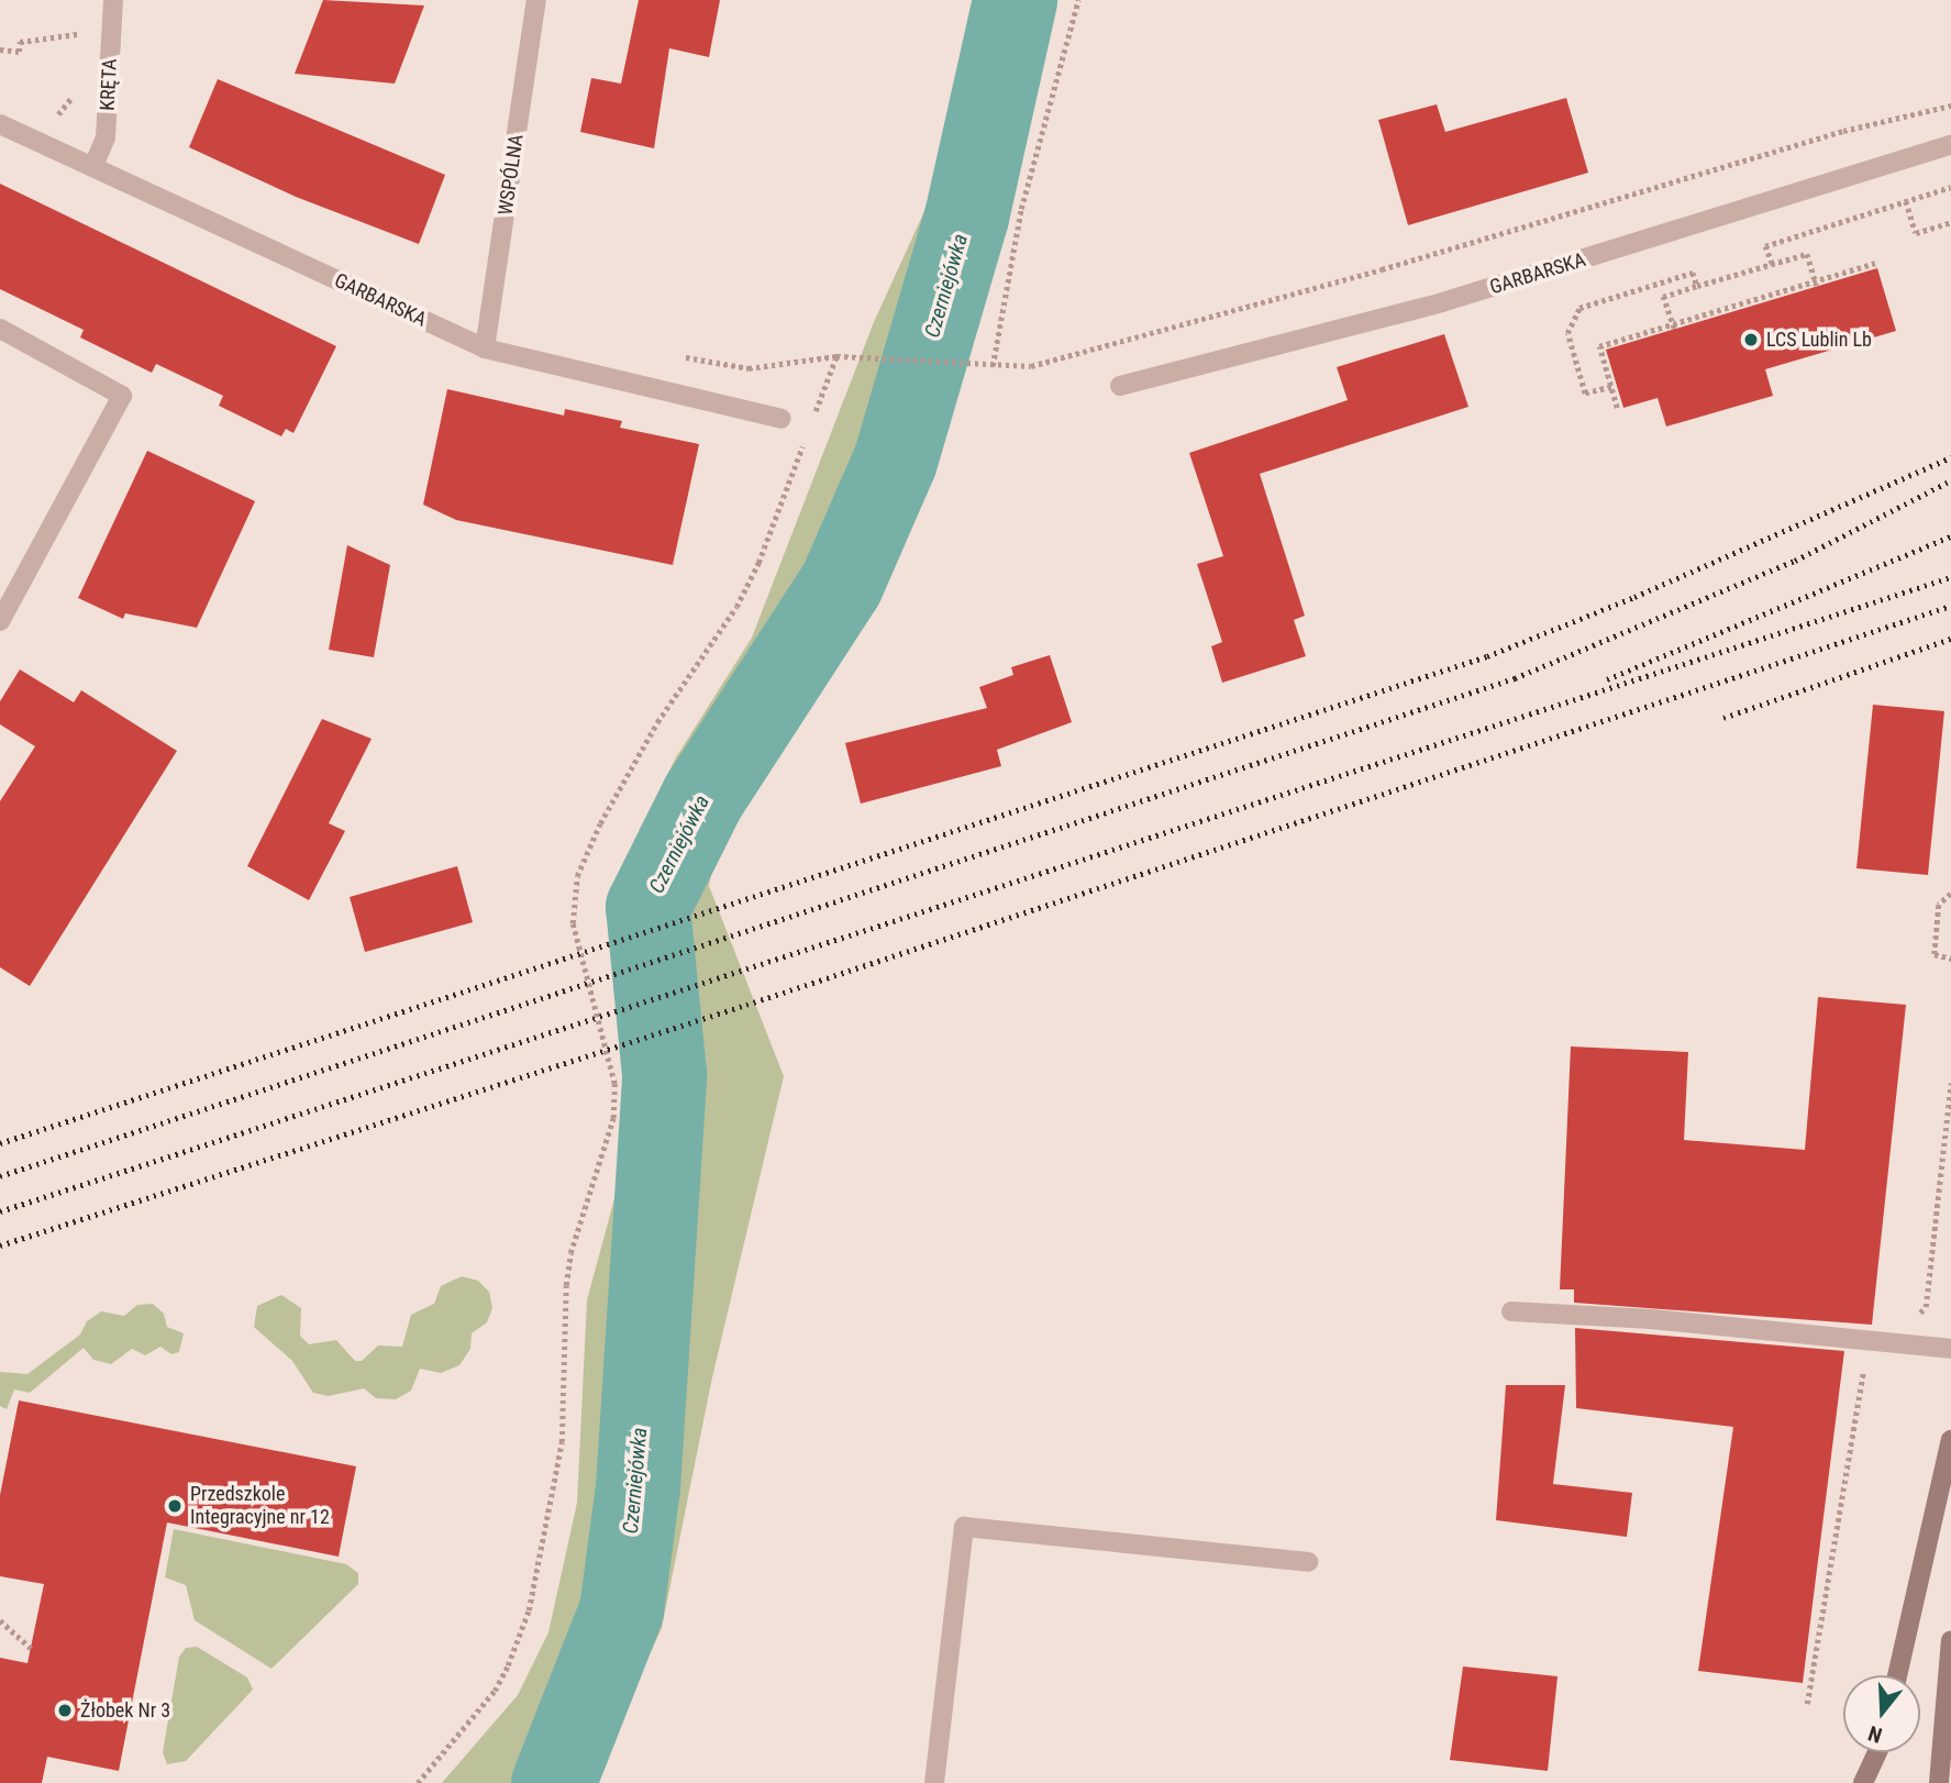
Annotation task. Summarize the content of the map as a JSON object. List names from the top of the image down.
{
  "streets": {
    "street": ["KRĘTA", "WSPÓLNA", "GARBARSKA"]
  },
  "crossings": [
    ["KRĘTA", "GARBARSKA"],
    ["WSPÓLNA", "GARBARSKA"]
  ],
  "water": ["Czerniejówka"],
  "places": ["LCS Lublin Lb", "Przedszkole Integracyjne nr 12", "Żłobek Nr 3"],
  "north": "bottom"
}
